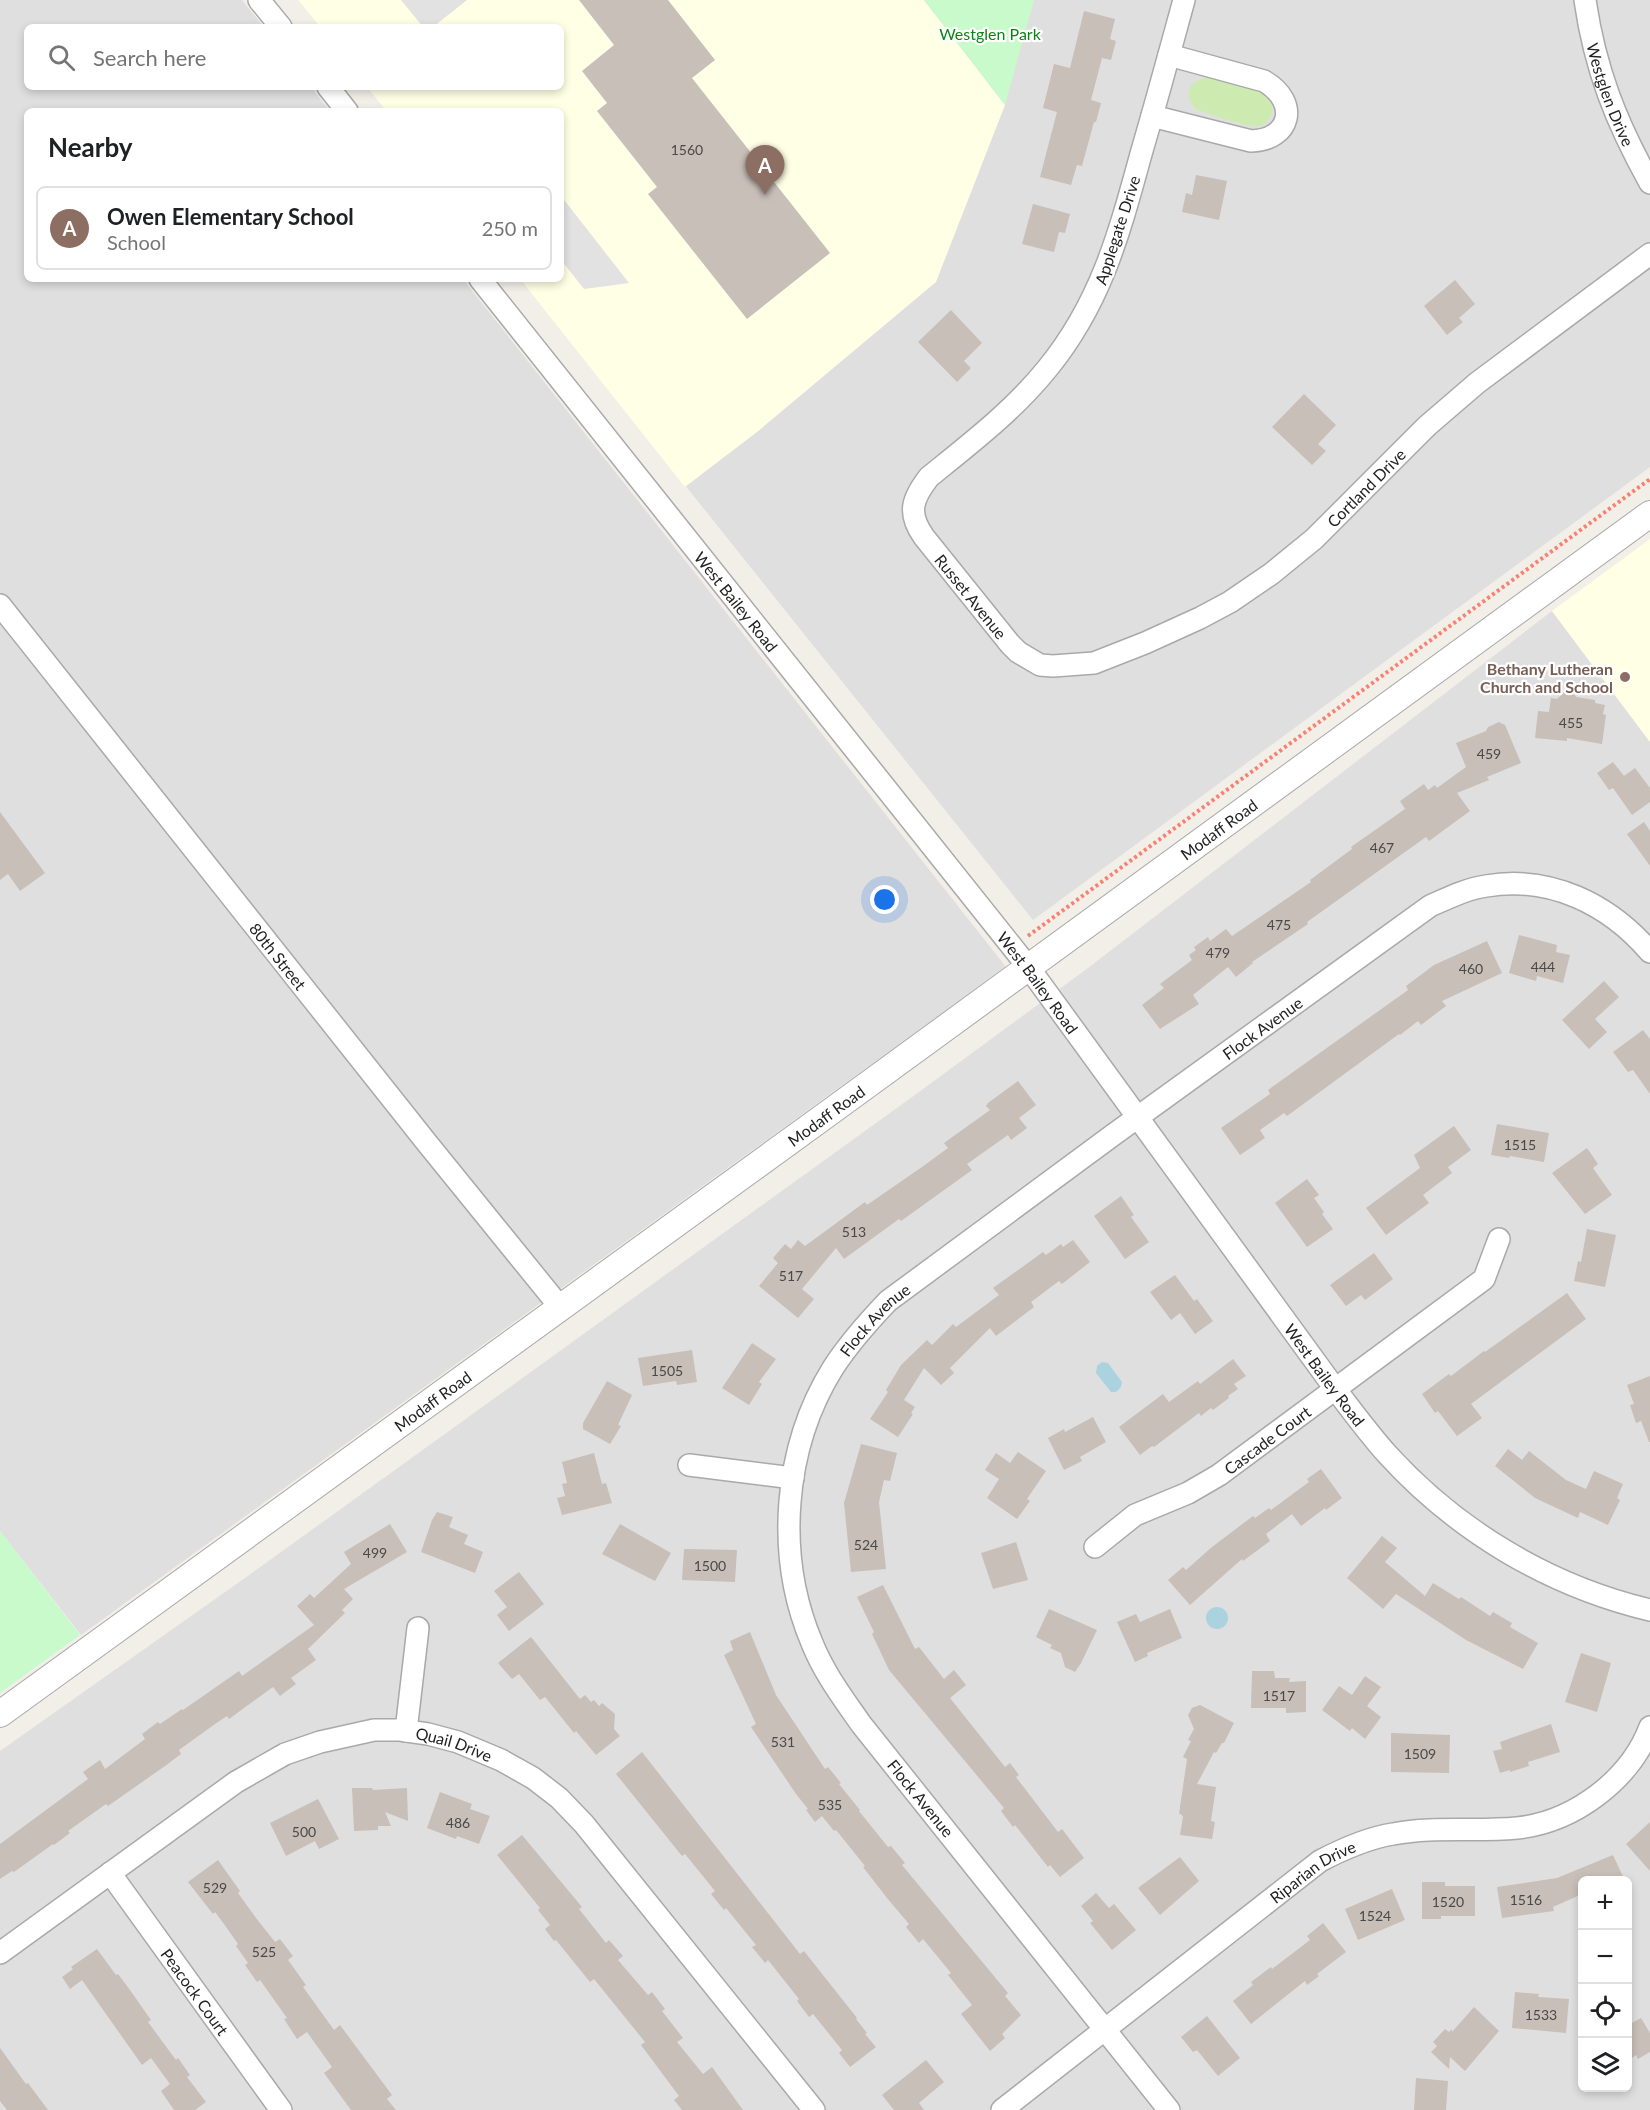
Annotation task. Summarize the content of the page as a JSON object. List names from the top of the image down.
{
  "streets": {
    "street": [
      "Westglen Drive",
      "Applegate Drive",
      "Cortland Drive",
      "Russet Avenue",
      "West Bailey Road",
      "Modaff Road",
      "80th Street",
      "Flock Avenue",
      "Cascade Court",
      "Quail Drive",
      "Riparian Drive",
      "Peacock Court"
    ]
  },
  "crossings": [
    ["Applegate Drive", "Russet Avenue"],
    ["Cortland Drive", "Russet Avenue"],
    ["West Bailey Road", "Modaff Road"],
    ["West Bailey Road", "Flock Avenue"],
    ["West Bailey Road", "Cascade Court"],
    ["Modaff Road", "80th Street"],
    ["Flock Avenue", "Riparian Drive"],
    ["Quail Drive", "Peacock Court"]
  ],
  "parks": ["Westglen Park"],
  "places": ["Bethany Lutheran Church and School"],
  "house_numbers": [
    "1560",
    "455",
    "459",
    "467",
    "475",
    "479",
    "444",
    "460",
    "1515",
    "513",
    "517",
    "1505",
    "524",
    "499",
    "1500",
    "1517",
    "531",
    "1509",
    "535",
    "486",
    "500",
    "529",
    "1516",
    "1520",
    "1524",
    "525",
    "1533"
  ],
  "page": {
    "search": "Search here",
    "heading": "Nearby",
    "pins": "A",
    "list": [
      {
        "mark": "A",
        "name": "Owen Elementary School",
        "note": "School",
        "value": "250 m"
      }
    ],
    "map_buttons": ["+", "−"]
  }
}
